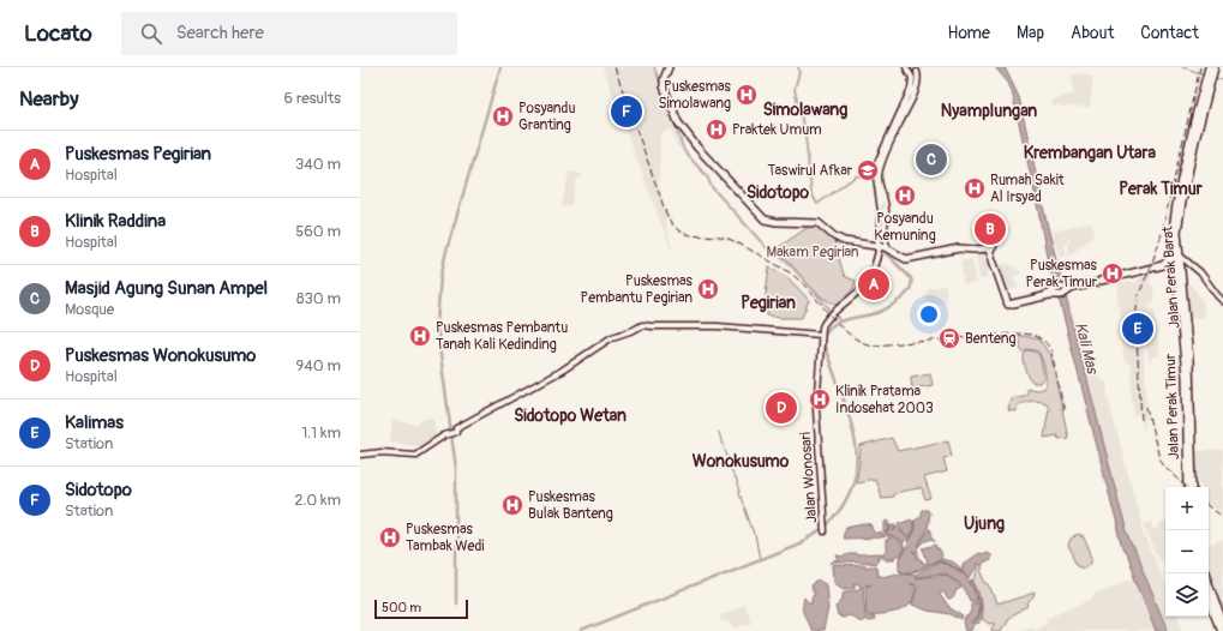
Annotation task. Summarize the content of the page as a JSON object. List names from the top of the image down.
{
  "streets": {
    "highway": ["Jalan Perak Barat", "Jalan Perak Timur"],
    "main road": ["Jalan Wonosari"]
  },
  "crossings": [
    ["Jalan Perak Barat", "Jalan Perak Timur"]
  ],
  "districts": [
    "Simolawang",
    "Nyamplungan",
    "Krembangan Utara",
    "Perak Timur",
    "Sidotopo",
    "Pegirian",
    "Sidotopo Wetan",
    "Wonokusumo",
    "Ujung"
  ],
  "water": ["Kali Mas"],
  "parks": ["Makam Pegirian"],
  "places": {
    "hospital": [
      "Puskesmas Simolawang",
      "Posyandu Granting",
      "Praktek Umum",
      "Rumah Sakit Al Irsyad",
      "Posyandu Kemuning",
      "Puskesmas Perak Timur",
      "Puskesmas Pembantu Pegirian",
      "Puskesmas Pembantu Tanah Kali Kedinding",
      "Klinik Pratama Indosehat 2003",
      "Puskesmas Bulak Banteng",
      "Puskesmas Tambak Wedi"
    ],
    "school or university": ["Taswirul Afkar"],
    "station": ["Benteng"]
  },
  "scale_bar": "500 m",
  "page": {
    "header": "Locato",
    "search": "Search here",
    "nav": [
      "Home",
      "Map",
      "About",
      "Contact"
    ],
    "heading": ["Nearby", "6 results"],
    "pins": [
      "F",
      "C",
      "B",
      "A",
      "E",
      "D"
    ],
    "list": [
      {
        "mark": "A",
        "name": "Puskesmas Pegirian",
        "note": "Hospital",
        "value": "340 m"
      },
      {
        "mark": "B",
        "name": "Klinik Raddina",
        "note": "Hospital",
        "value": "560 m"
      },
      {
        "mark": "C",
        "name": "Masjid Agung Sunan Ampel",
        "note": "Mosque",
        "value": "830 m"
      },
      {
        "mark": "D",
        "name": "Puskesmas Wonokusumo",
        "note": "Hospital",
        "value": "940 m"
      },
      {
        "mark": "E",
        "name": "Kalimas",
        "note": "Station",
        "value": "1.1 km"
      },
      {
        "mark": "F",
        "name": "Sidotopo",
        "note": "Station",
        "value": "2.0 km"
      }
    ],
    "map_buttons": ["+", "−"],
    "scale": "500 m"
  }
}
